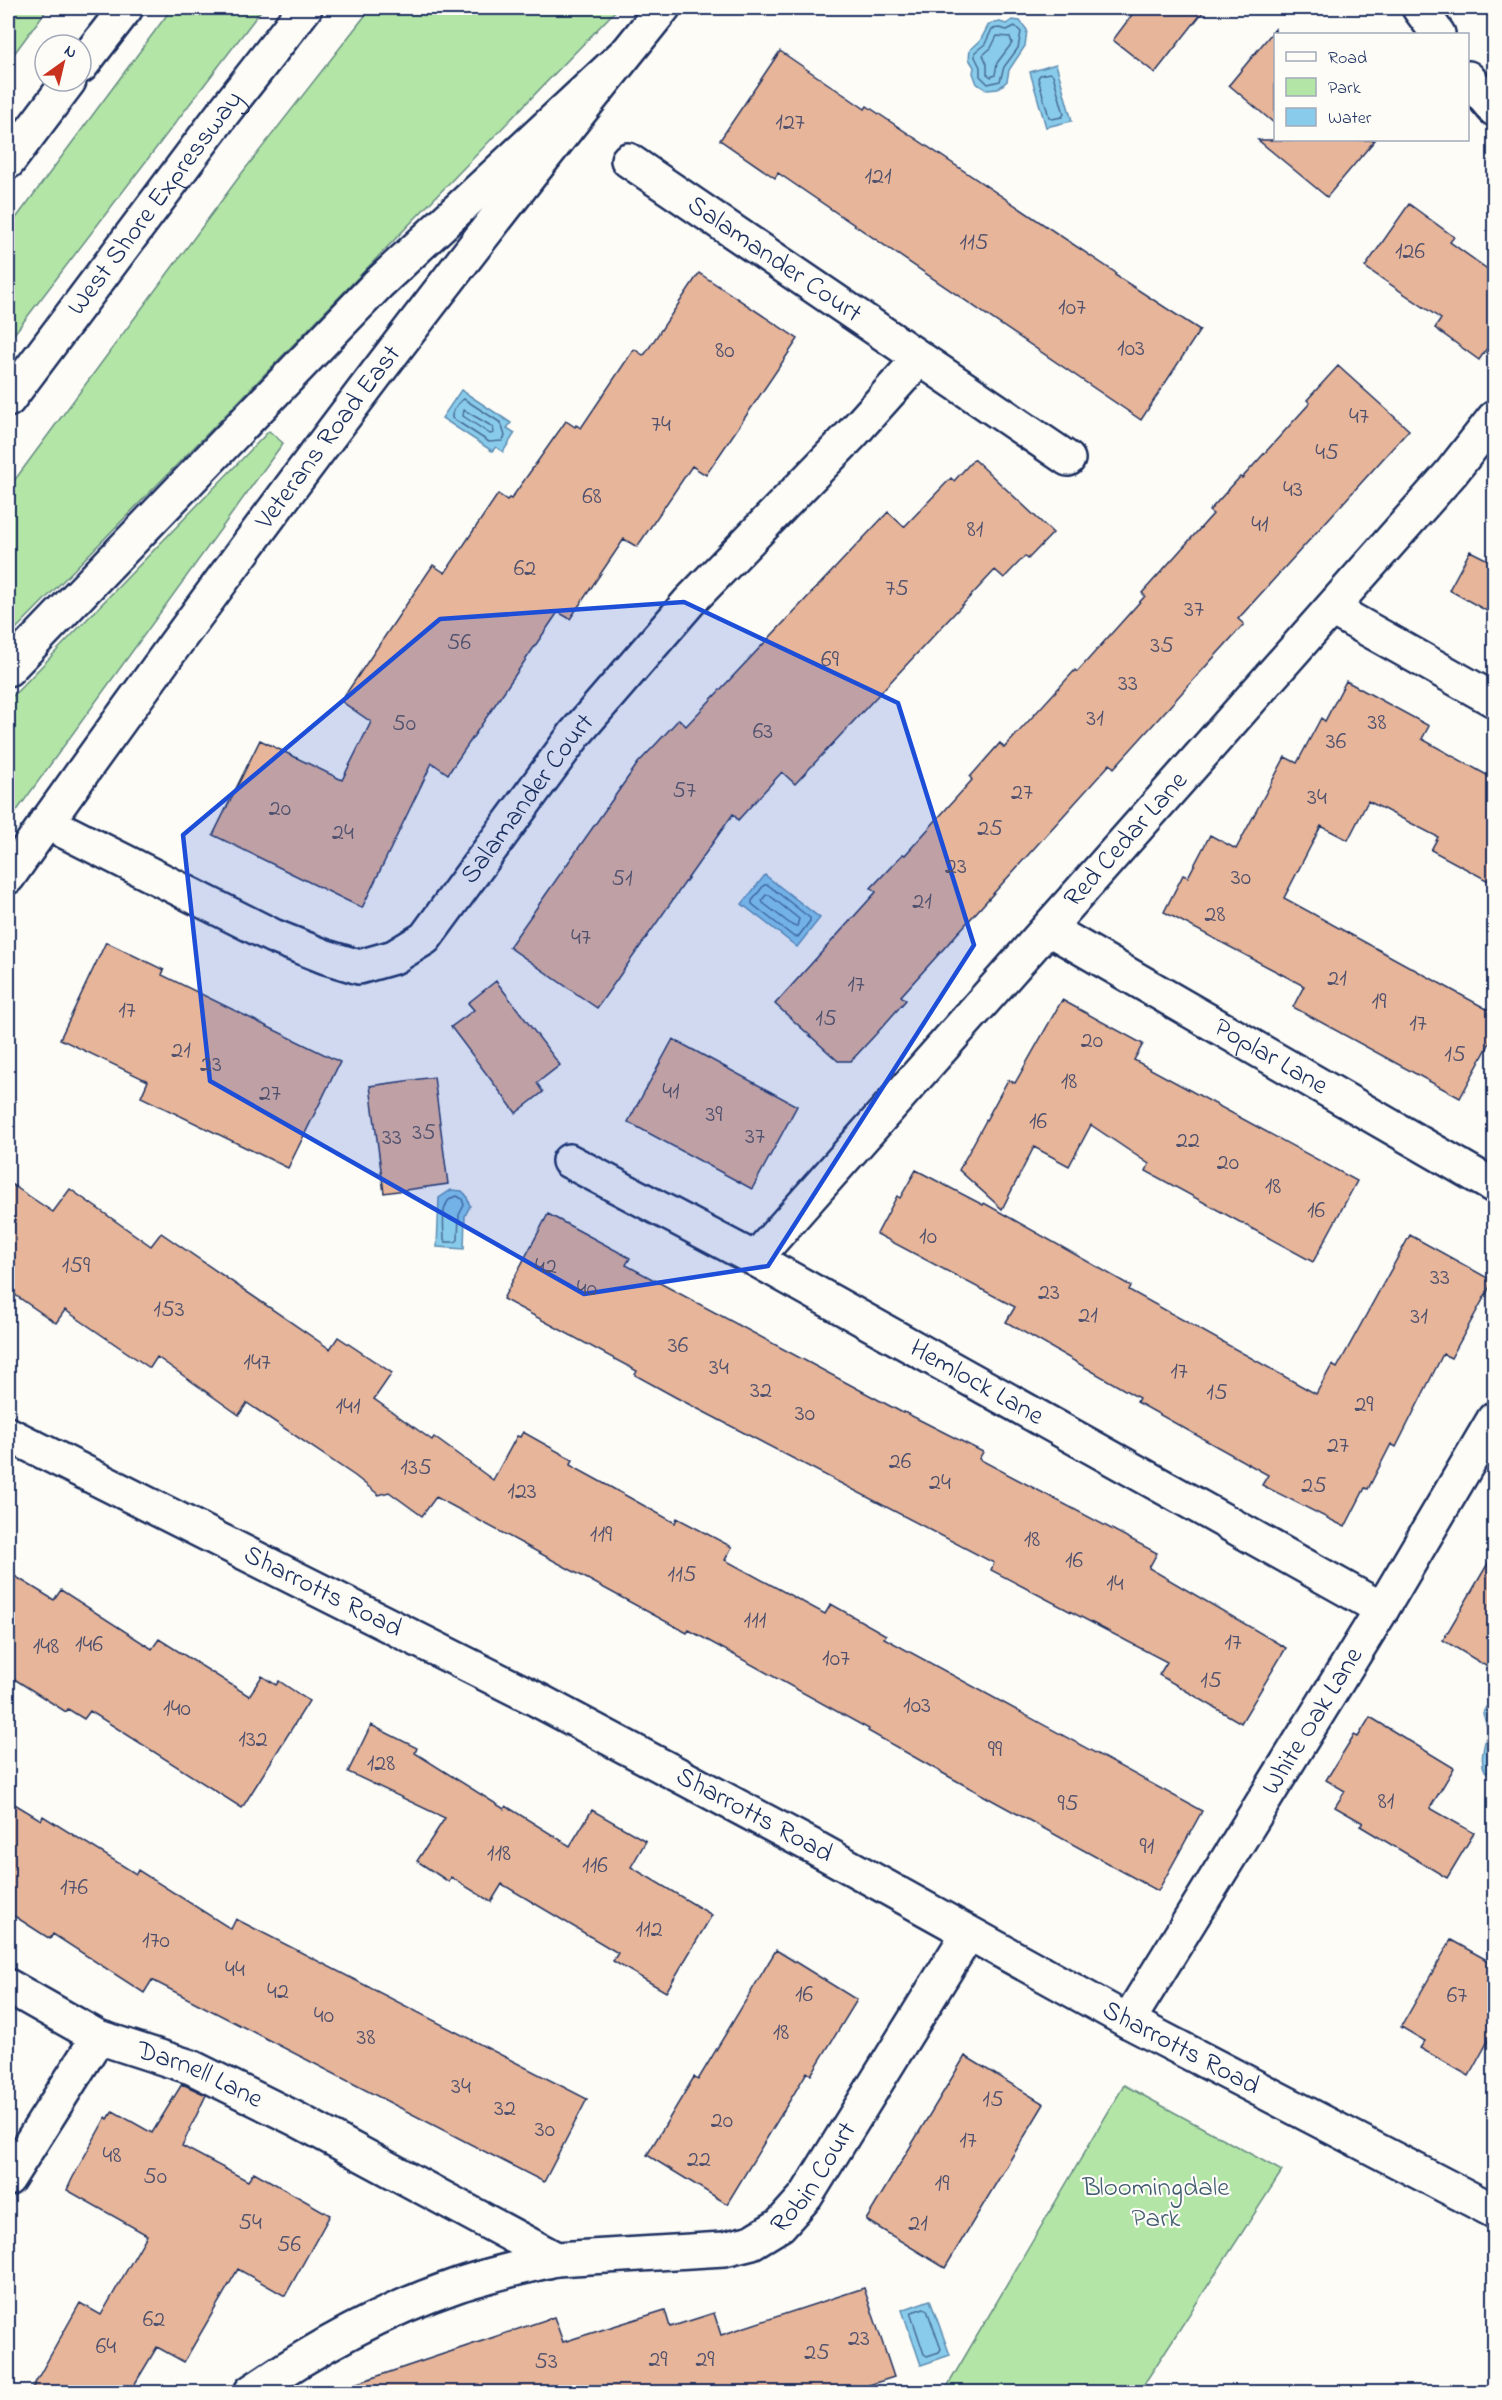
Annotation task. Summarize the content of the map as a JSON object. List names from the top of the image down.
{
  "streets": {
    "main road": [
      "West Shore Expressway",
      "Salamander Court",
      "Veterans Road East",
      "Red Cedar Lane",
      "Poplar Lane",
      "Hemlock Lane",
      "Sharrotts Road",
      "White Oak Lane",
      "Darnell Lane",
      "Robin Court"
    ]
  },
  "crossings": [
    ["Salamander Court", "Veterans Road East"],
    ["Red Cedar Lane", "Poplar Lane"],
    ["Red Cedar Lane", "Hemlock Lane"],
    ["Hemlock Lane", "White Oak Lane"],
    ["Sharrotts Road", "White Oak Lane"],
    ["Sharrotts Road", "Robin Court"],
    ["Darnell Lane", "Robin Court"]
  ],
  "parks": ["Bloomingdale Park"],
  "house_numbers": [
    "127",
    "121",
    "115",
    "126",
    "107",
    "103",
    "80",
    "47",
    "74",
    "45",
    "43",
    "68",
    "41",
    "81",
    "62",
    "75",
    "37",
    "56",
    "35",
    "69",
    "33",
    "31",
    "38",
    "50",
    "63",
    "36",
    "57",
    "27",
    "34",
    "20",
    "25",
    "24",
    "23",
    "30",
    "51",
    "21",
    "28",
    "47",
    "21",
    "17",
    "19",
    "17",
    "15",
    "17",
    "20",
    "21",
    "15",
    "23",
    "18",
    "41",
    "27",
    "39",
    "16",
    "35",
    "37",
    "33",
    "22",
    "20",
    "18",
    "16",
    "10",
    "159",
    "42",
    "33",
    "40",
    "23",
    "153",
    "21",
    "31",
    "36",
    "147",
    "34",
    "17",
    "32",
    "15",
    "29",
    "141",
    "30",
    "27",
    "26",
    "135",
    "24",
    "25",
    "123",
    "119",
    "18",
    "16",
    "115",
    "14",
    "111",
    "17",
    "146",
    "148",
    "107",
    "15",
    "103",
    "140",
    "132",
    "99",
    "128",
    "81",
    "95",
    "91",
    "118",
    "116",
    "176",
    "112",
    "170",
    "44",
    "42",
    "16",
    "67",
    "40",
    "18",
    "38",
    "34",
    "15",
    "32",
    "20",
    "30",
    "17",
    "48",
    "22",
    "50",
    "19",
    "54",
    "21",
    "56",
    "62",
    "23",
    "64",
    "25",
    "29",
    "29",
    "53"
  ],
  "legend": ["Road", "Park", "Water"],
  "north": "top right"
}
